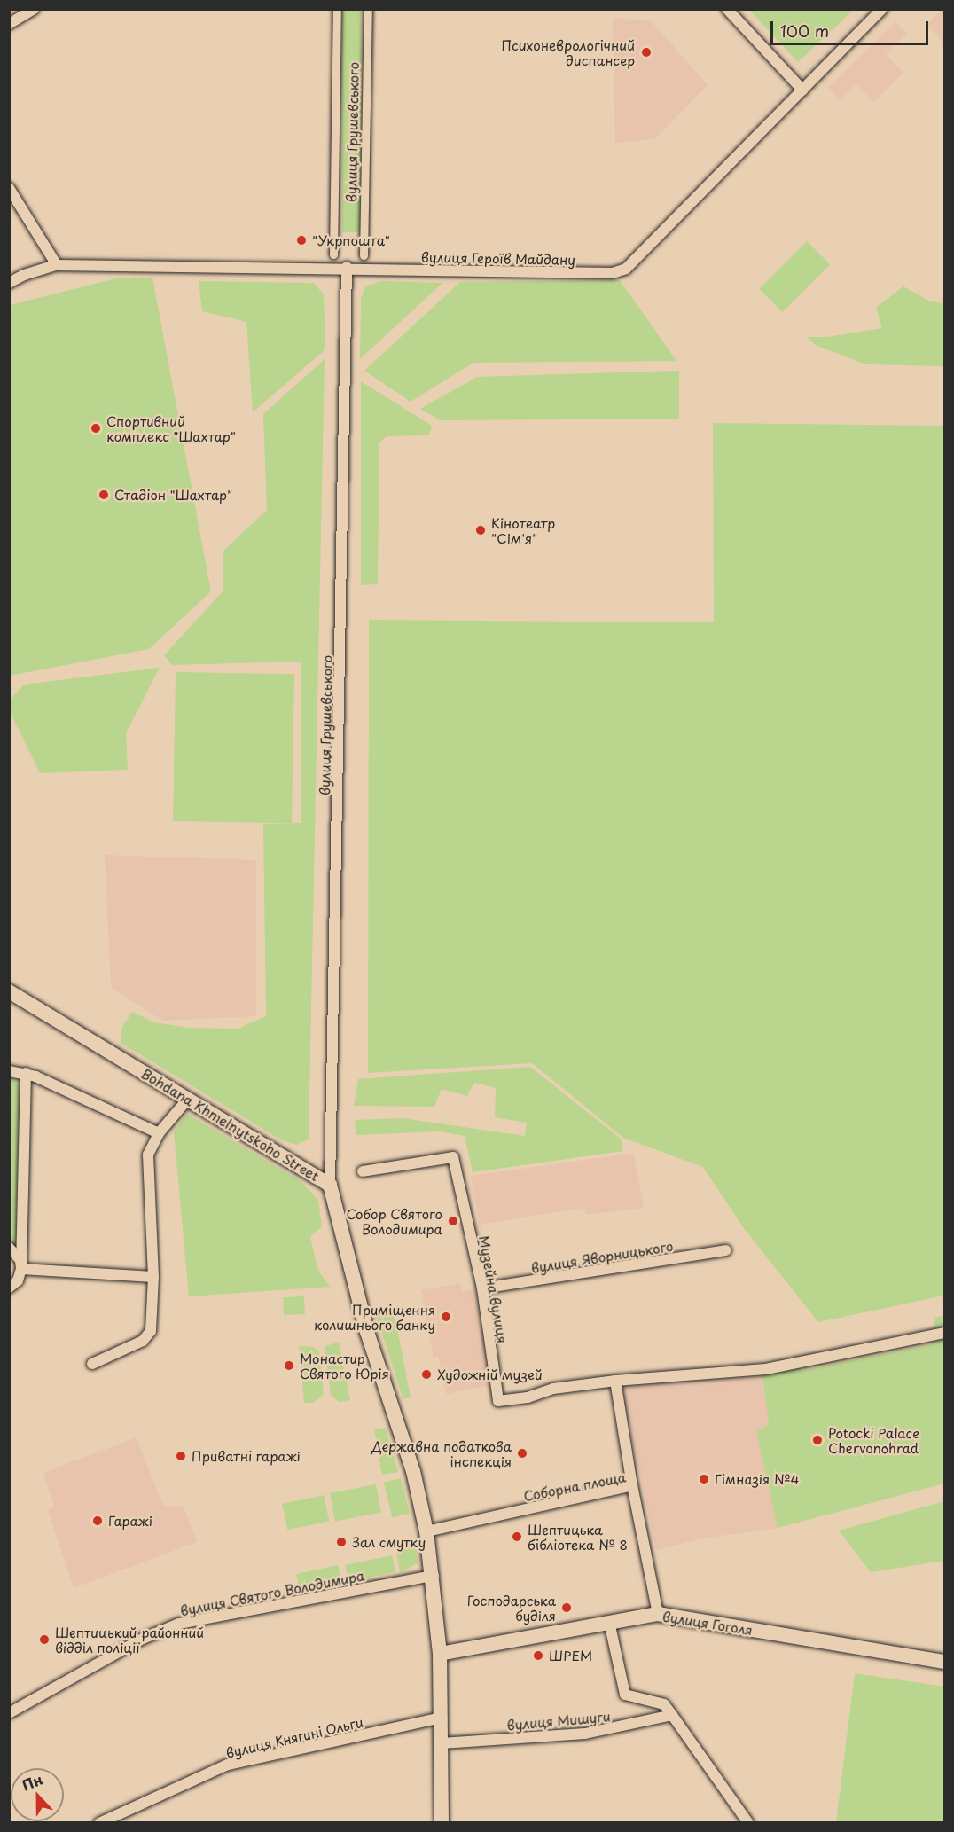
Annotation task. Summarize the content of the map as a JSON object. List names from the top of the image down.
{
  "streets": {
    "main road": ["Bohdana Khmelnytskoho Street", "вулиця Гоголя"],
    "street": [
      "вулиця Грушевського",
      "вулиця Героїв Майдану",
      "вулиця Яворницького",
      "Музейна вулиця",
      "Соборна площа",
      "вулиця Святого Володимира",
      "вулиця Мишуги",
      "вулиця Княгині Ольги"
    ]
  },
  "crossings": [
    ["вулиця Грушевського", "вулиця Героїв Майдану"],
    ["вулиця Грушевського", "Bohdana Khmelnytskoho Street"],
    ["Bohdana Khmelnytskoho Street", "Соборна площа"],
    ["Bohdana Khmelnytskoho Street", "вулиця Святого Володимира"],
    ["Bohdana Khmelnytskoho Street", "вулиця Гоголя"],
    ["Bohdana Khmelnytskoho Street", "вулиця Мишуги"],
    ["Bohdana Khmelnytskoho Street", "вулиця Княгині Ольги"],
    ["вулиця Яворницького", "Музейна вулиця"],
    ["Соборна площа", "вулиця Гоголя"]
  ],
  "places": [
    "Психоневрологічний диспансер",
    "\"Укрпошта\"",
    "Спортивний комплекс \"Шахтар\"",
    "Стадіон \"Шахтар\"",
    "Кінотеатр \"Сім'я\"",
    "Собор Святого Володимира",
    "Приміщення колишнього банку",
    "Монастир Святого Юрія",
    "Художній музей",
    "Potocki Palace Chervonohrad",
    "Державна податкова інспекція",
    "Приватні гаражі",
    "Гімназія №4",
    "Гаражі",
    "Шептицька бібліотека № 8",
    "Зал смутку",
    "Господарська буділя",
    "Шептицький районний відділ поліції",
    "ШРЕМ"
  ],
  "scale_bar": "100 m",
  "north": "top"
}
